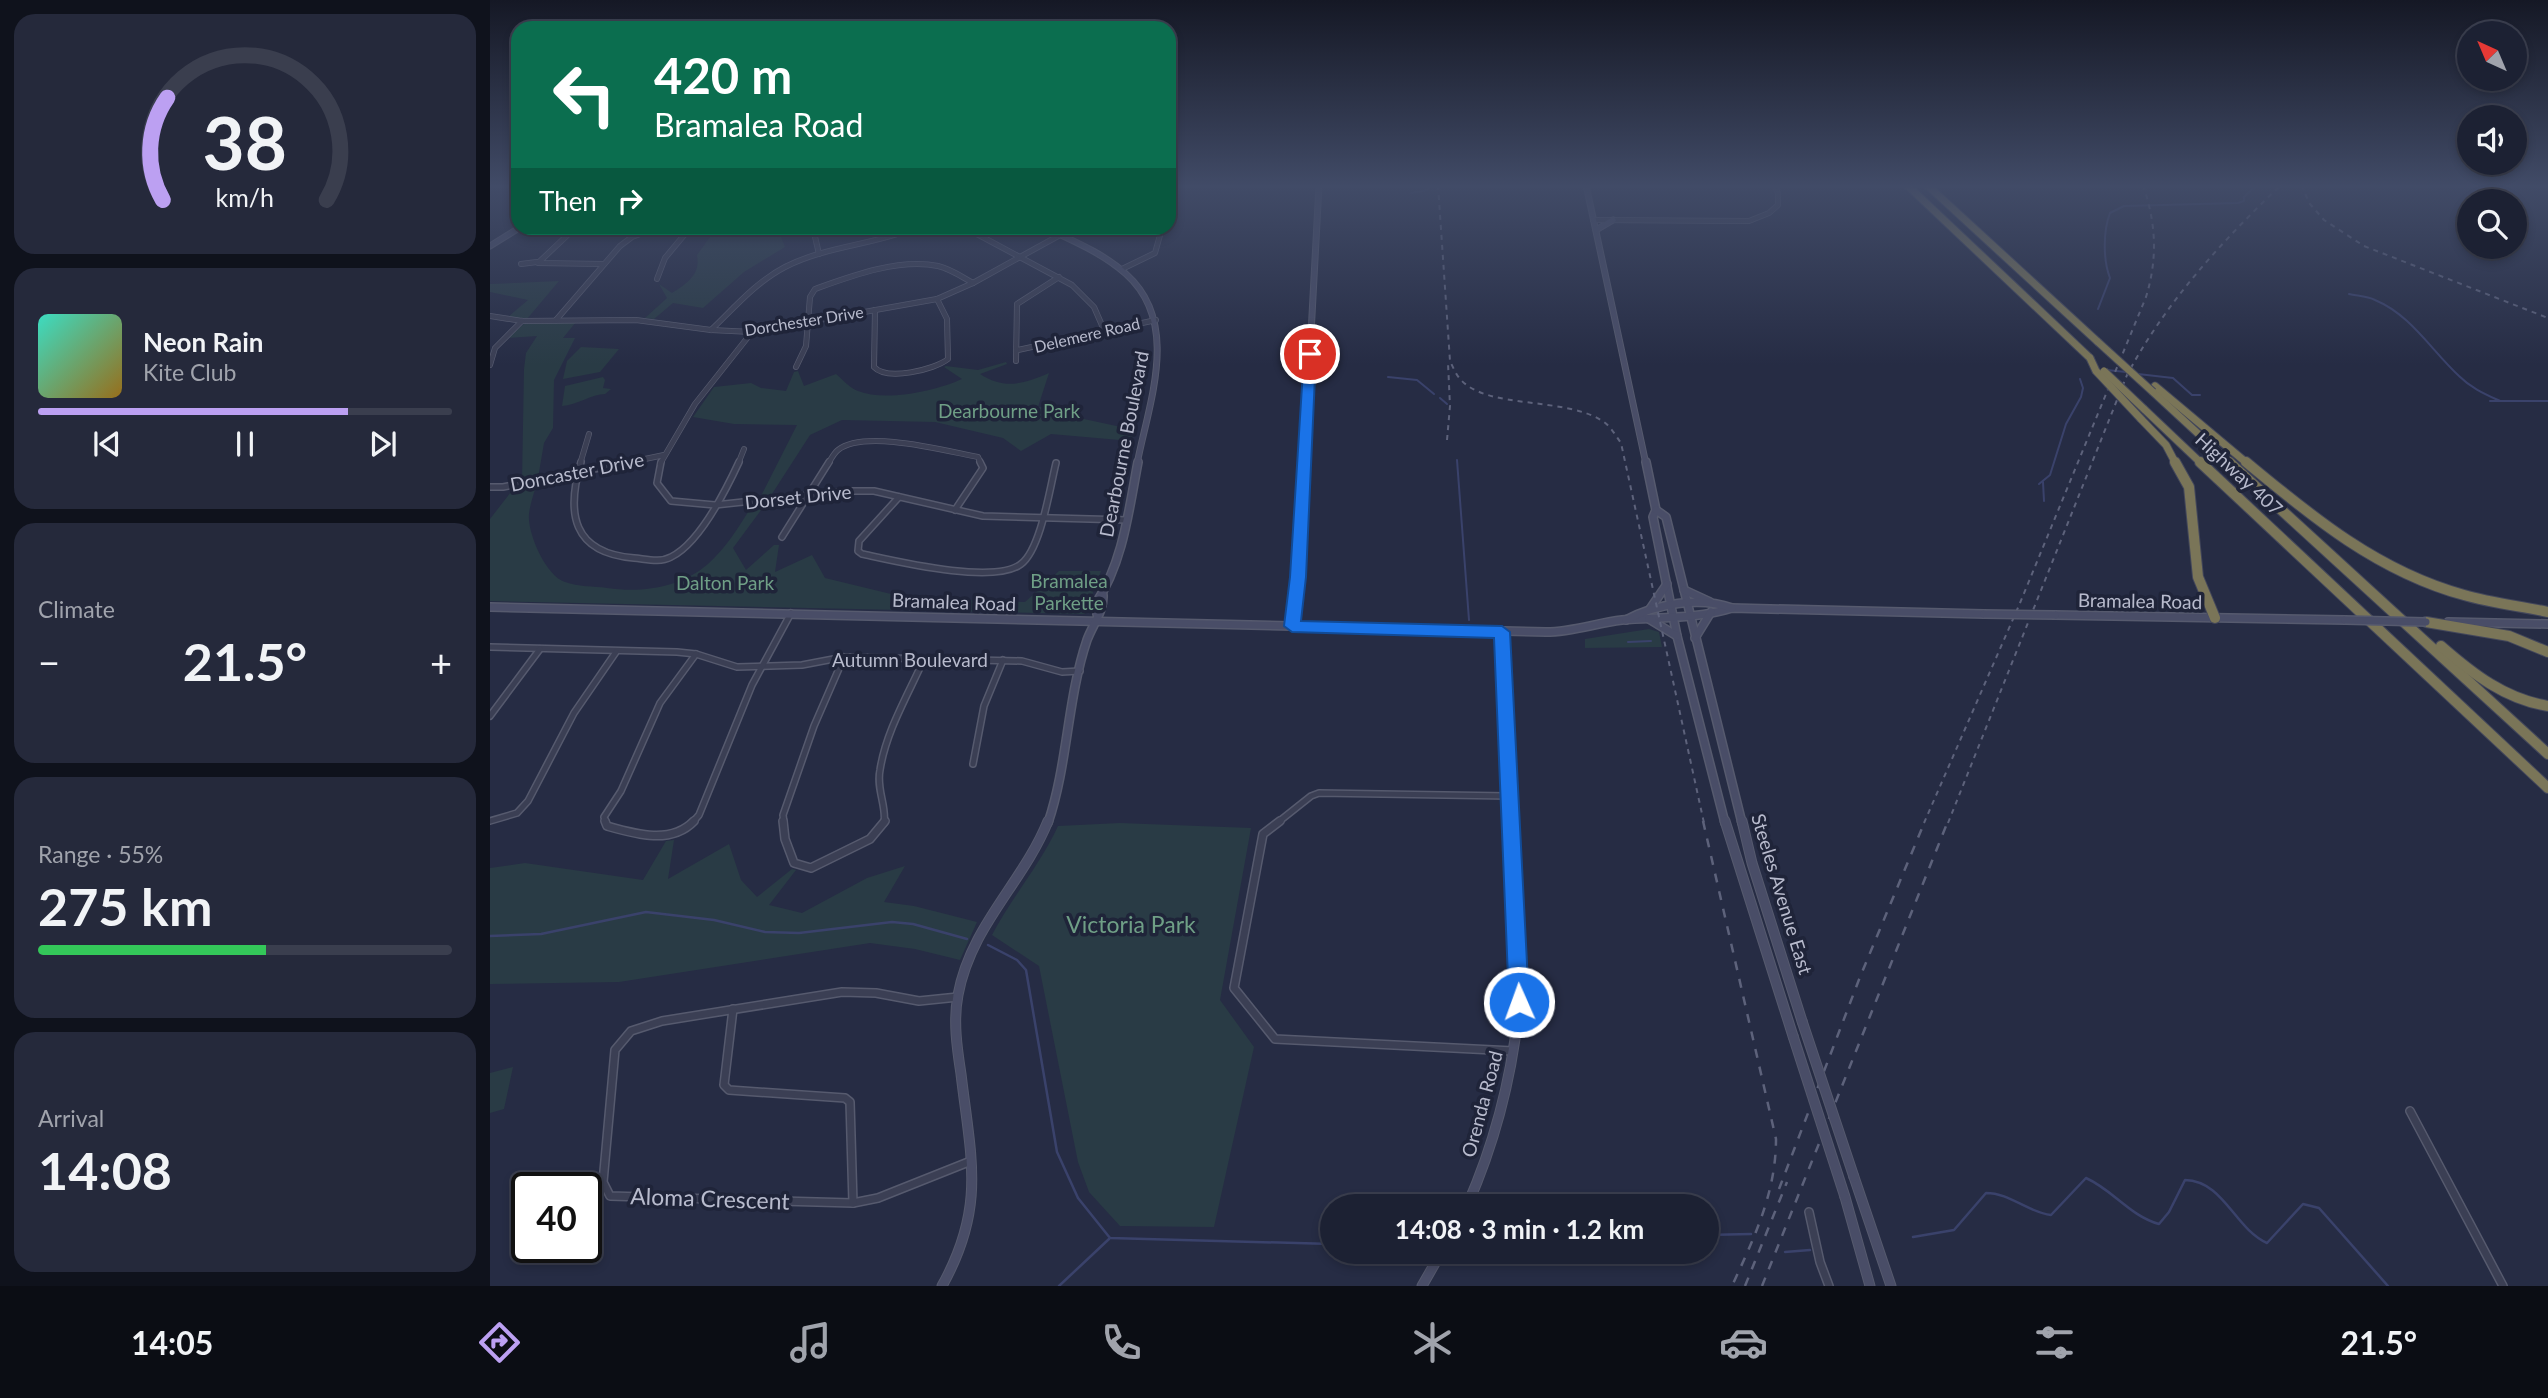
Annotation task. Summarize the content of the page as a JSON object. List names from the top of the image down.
{
  "streets": {
    "highway": ["Highway 407"],
    "main road": [
      "Dearbourne Boulevard",
      "Bramalea Road",
      "Steeles Avenue East",
      "Orenda Road"
    ],
    "street": [
      "Dorchester Drive",
      "Delemere Road",
      "Doncaster Drive",
      "Dorset Drive",
      "Autumn Boulevard",
      "Aloma Crescent"
    ]
  },
  "crossings": [
    ["Dorchester Drive", "Dorset Drive"],
    ["Delemere Road", "Dearbourne Boulevard"],
    ["Dearbourne Boulevard", "Dorset Drive"],
    ["Dearbourne Boulevard", "Bramalea Road"],
    ["Dearbourne Boulevard", "Autumn Boulevard"],
    ["Dearbourne Boulevard", "Aloma Crescent"],
    ["Doncaster Drive", "Dorset Drive"],
    ["Bramalea Road", "Steeles Avenue East"],
    ["Bramalea Road", "Orenda Road"]
  ],
  "parks": [
    "Dearbourne Park",
    "Bramalea Parkette",
    "Dalton Park",
    "Victoria Park"
  ],
  "north": "top left",
  "page": {
    "turn": ["420 m", "Bramalea Road"],
    "then": "Then",
    "song": ["Neon Rain", "Kite Club"],
    "tile": [
      "Climate",
      ["Range · 55%", "275 km"],
      ["Arrival", "14:08"]
    ],
    "heat": ["−", "21.5°", "+"],
    "limit": "40",
    "trip": "14:08 · 3 min · 1.2 km",
    "tabs": ["14:05", "21.5°"],
    "gauge": ["38", "km/h"]
  }
}
